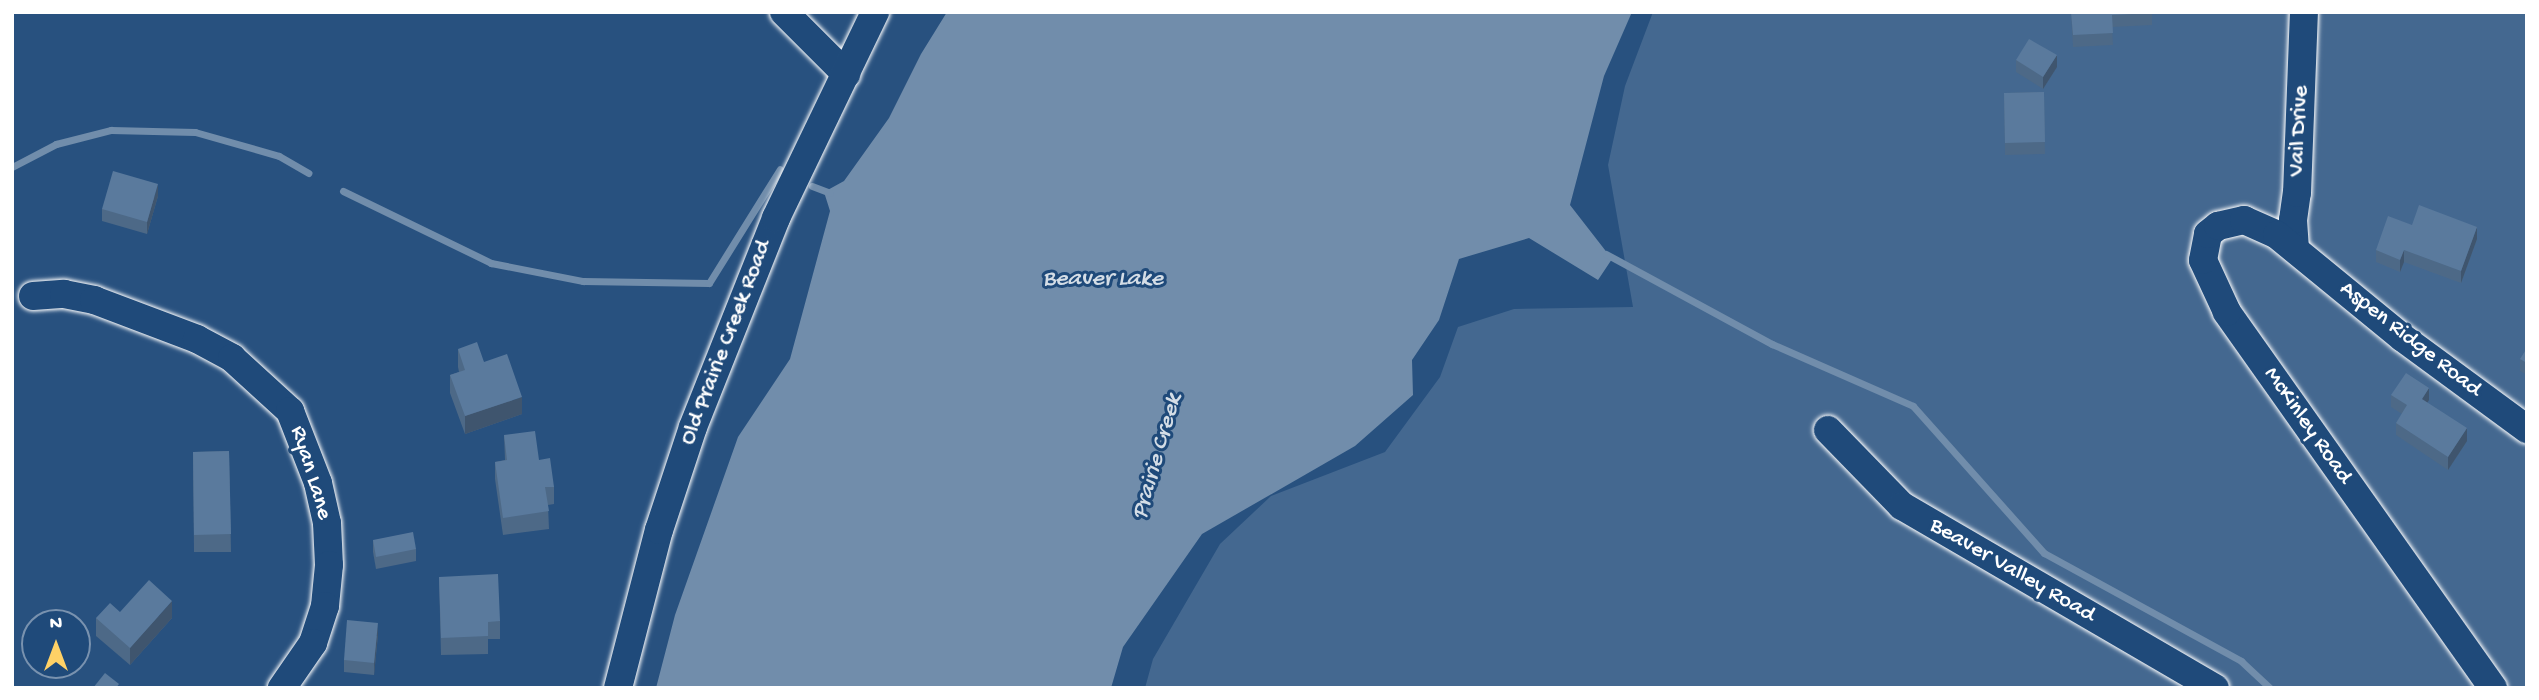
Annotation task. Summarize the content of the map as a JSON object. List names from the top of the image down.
{
  "streets": {
    "street": [
      "Vail Drive",
      "Aspen Ridge Road",
      "Old Prairie Creek Road",
      "McKinley Road",
      "Ryan Lane",
      "Beaver Valley Road"
    ]
  },
  "crossings": [
    ["Vail Drive", "Aspen Ridge Road"],
    ["Vail Drive", "McKinley Road"],
    ["Aspen Ridge Road", "McKinley Road"]
  ],
  "water": ["Beaver Lake", "Prairie Creek"],
  "north": "top"
}
